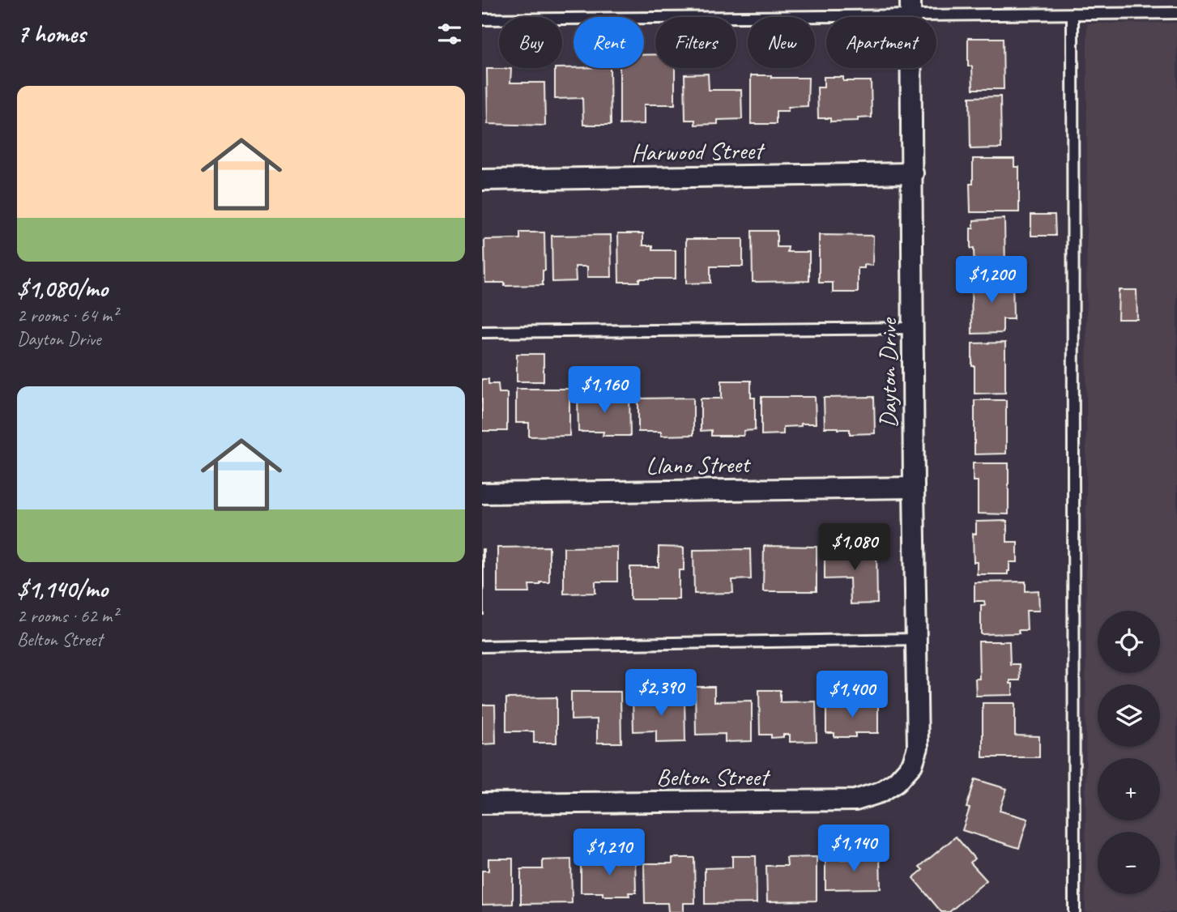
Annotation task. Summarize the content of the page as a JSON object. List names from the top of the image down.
{
  "streets": {
    "street": [
      "Harwood Street",
      "Dayton Drive",
      "Llano Street",
      "Belton Street"
    ]
  },
  "crossings": [
    ["Harwood Street", "Dayton Drive"],
    ["Dayton Drive", "Llano Street"],
    ["Dayton Drive", "Belton Street"]
  ],
  "page": {
    "heading": "7 homes",
    "chip": [
      "Buy",
      "Rent",
      "Filters",
      "New",
      "Apartment"
    ],
    "list": [
      {
        "name": "$1,080/mo",
        "note": "2 rooms · 64 m² · Dayton Drive"
      },
      {
        "name": "$1,140/mo",
        "note": "2 rooms · 62 m² · Belton Street"
      }
    ],
    "price": [
      "$1,200",
      "$1,160",
      "$1,080",
      "$2,390",
      "$1,400",
      "$1,140",
      "$1,210"
    ],
    "map_buttons": ["+", "−"]
  }
}
